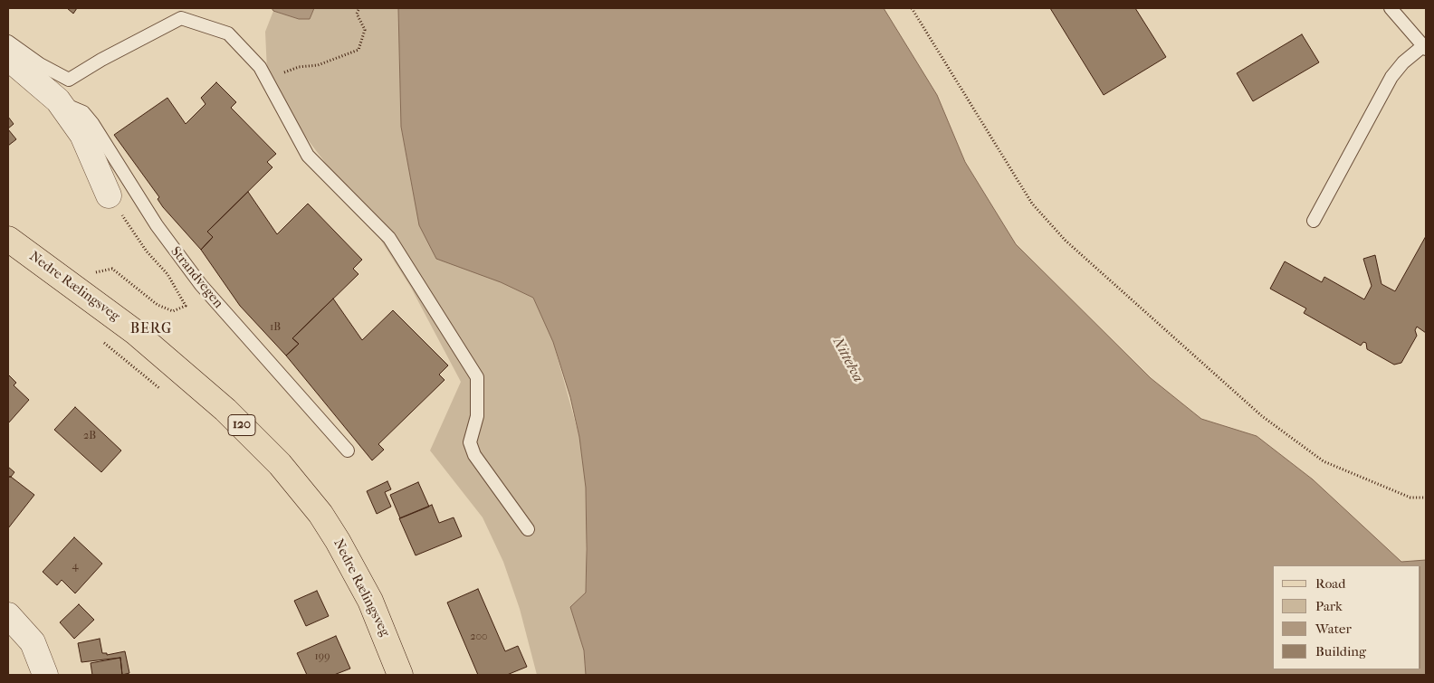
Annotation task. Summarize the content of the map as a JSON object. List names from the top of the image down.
{
  "streets": {
    "main road": ["Nedre Rælingsveg", "120"],
    "street": ["Strandvegen"]
  },
  "districts": ["BERG"],
  "water": ["Nittelva"],
  "house_numbers": [
    "1B",
    "2B",
    "4",
    "200",
    "199"
  ],
  "legend": [
    "Road",
    "Park",
    "Water",
    "Building"
  ]
}
